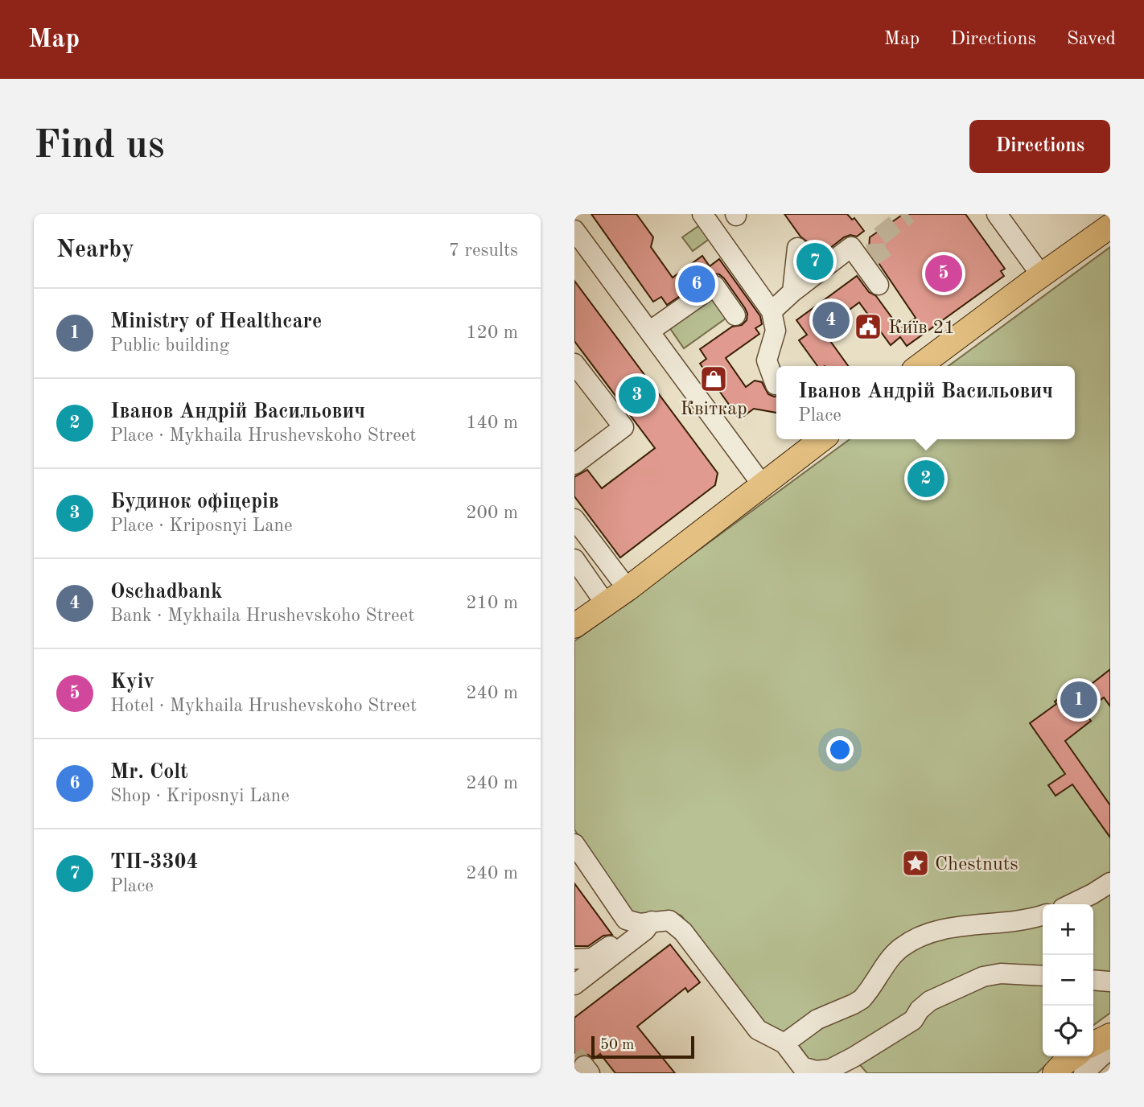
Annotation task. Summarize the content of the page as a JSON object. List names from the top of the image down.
{
  "places": {
    "public building": ["Київ 21"],
    "shop": ["Квіткар"],
    "place": ["Chestnuts"]
  },
  "scale_bar": "50 m",
  "page": {
    "header": "Map",
    "nav": ["Map", "Directions", "Saved"],
    "buttons": "Directions",
    "title": "Find us",
    "heading": ["Nearby", "7 results"],
    "pins": [
      "7",
      "5",
      "6",
      "4",
      "3",
      "2",
      "1"
    ],
    "list": [
      {
        "mark": "1",
        "name": "Ministry of Healthcare",
        "note": "Public building",
        "value": "120 m"
      },
      {
        "mark": "2",
        "name": "Іванов Андрій Васильович",
        "note": "Place · Mykhaila Hrushevskoho Street",
        "value": "140 m"
      },
      {
        "mark": "3",
        "name": "Будинок офіцерів",
        "note": "Place · Kriposnyi Lane",
        "value": "200 m"
      },
      {
        "mark": "4",
        "name": "Oschadbank",
        "note": "Bank · Mykhaila Hrushevskoho Street",
        "value": "210 m"
      },
      {
        "mark": "5",
        "name": "Kyiv",
        "note": "Hotel · Mykhaila Hrushevskoho Street",
        "value": "240 m"
      },
      {
        "mark": "6",
        "name": "Mr. Colt",
        "note": "Shop · Kriposnyi Lane",
        "value": "240 m"
      },
      {
        "mark": "7",
        "name": "ТП-3304",
        "note": "Place",
        "value": "240 m"
      }
    ],
    "popup": ["Іванов Андрій Васильович", "Place"],
    "map_buttons": ["+", "−"],
    "scale": "50 m"
  }
}
